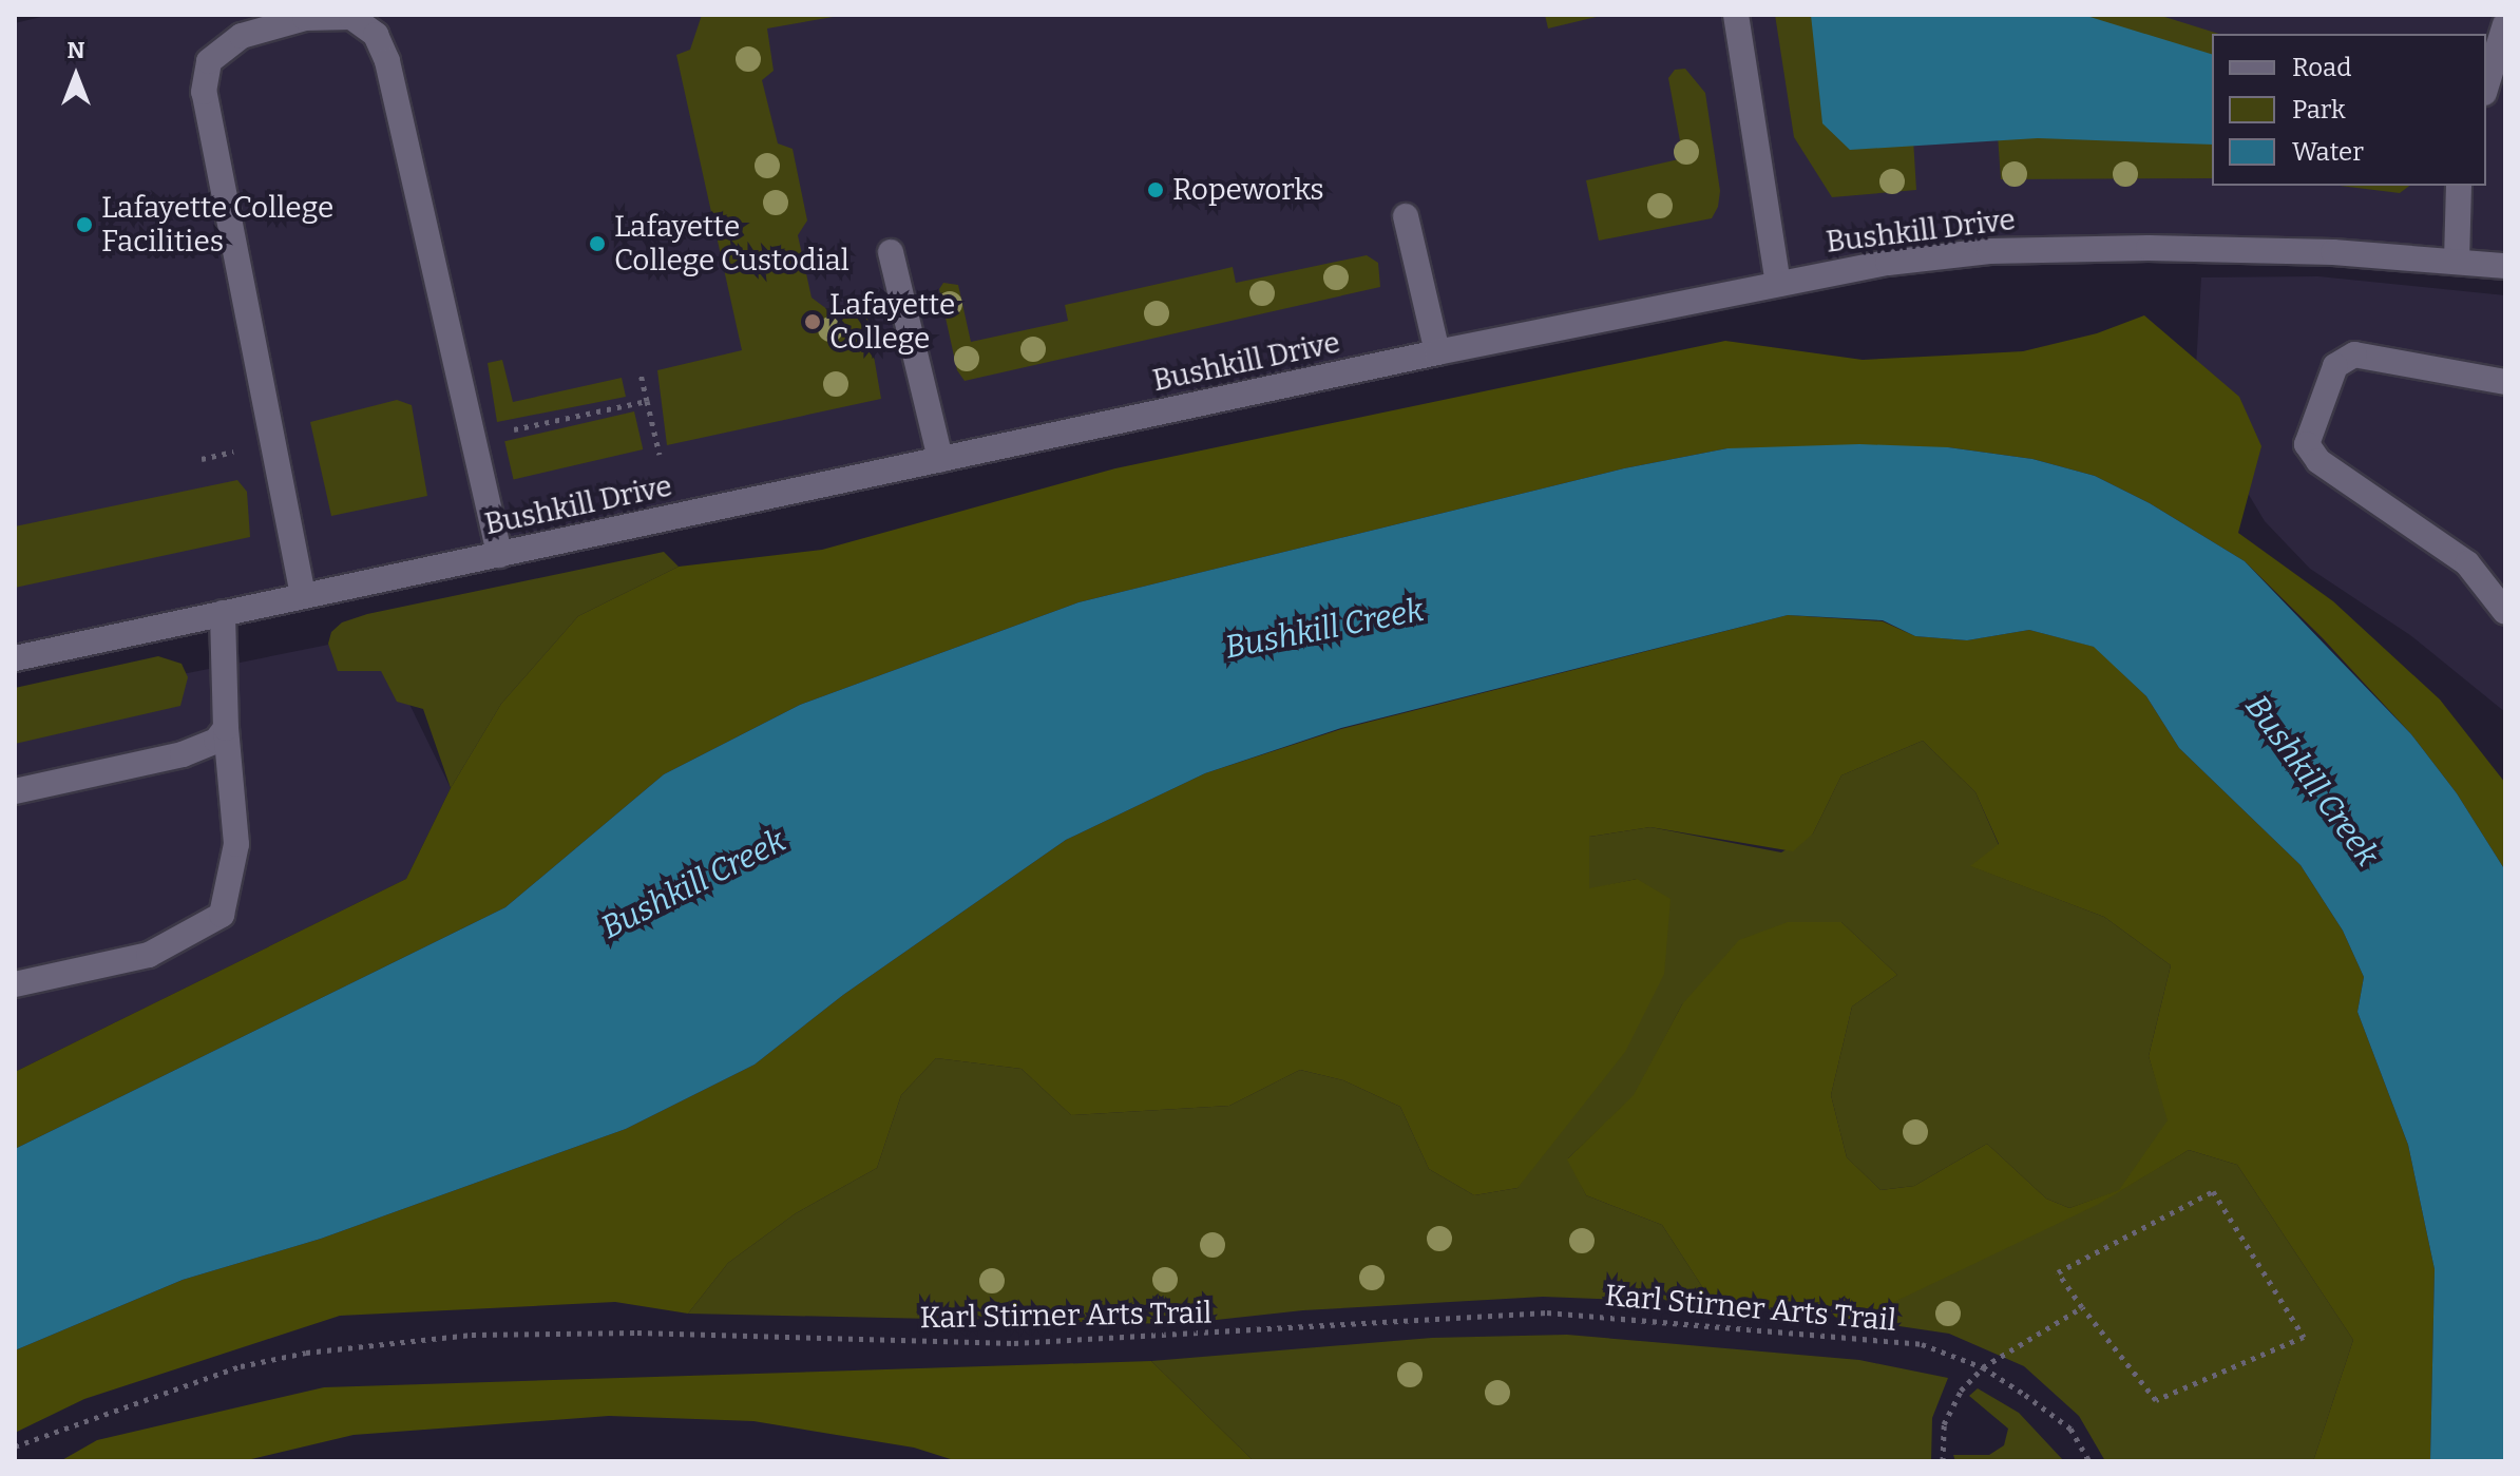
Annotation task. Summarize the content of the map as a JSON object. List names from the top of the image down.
{
  "streets": {
    "street": ["Bushkill Drive"],
    "path": ["Karl Stirner Arts Trail"]
  },
  "water": ["Bushkill Creek"],
  "places": [
    "Ropeworks",
    "Lafayette College Facilities",
    "Lafayette College Custodial",
    "Lafayette College"
  ],
  "legend": ["Road", "Park", "Water"],
  "north": "top"
}
